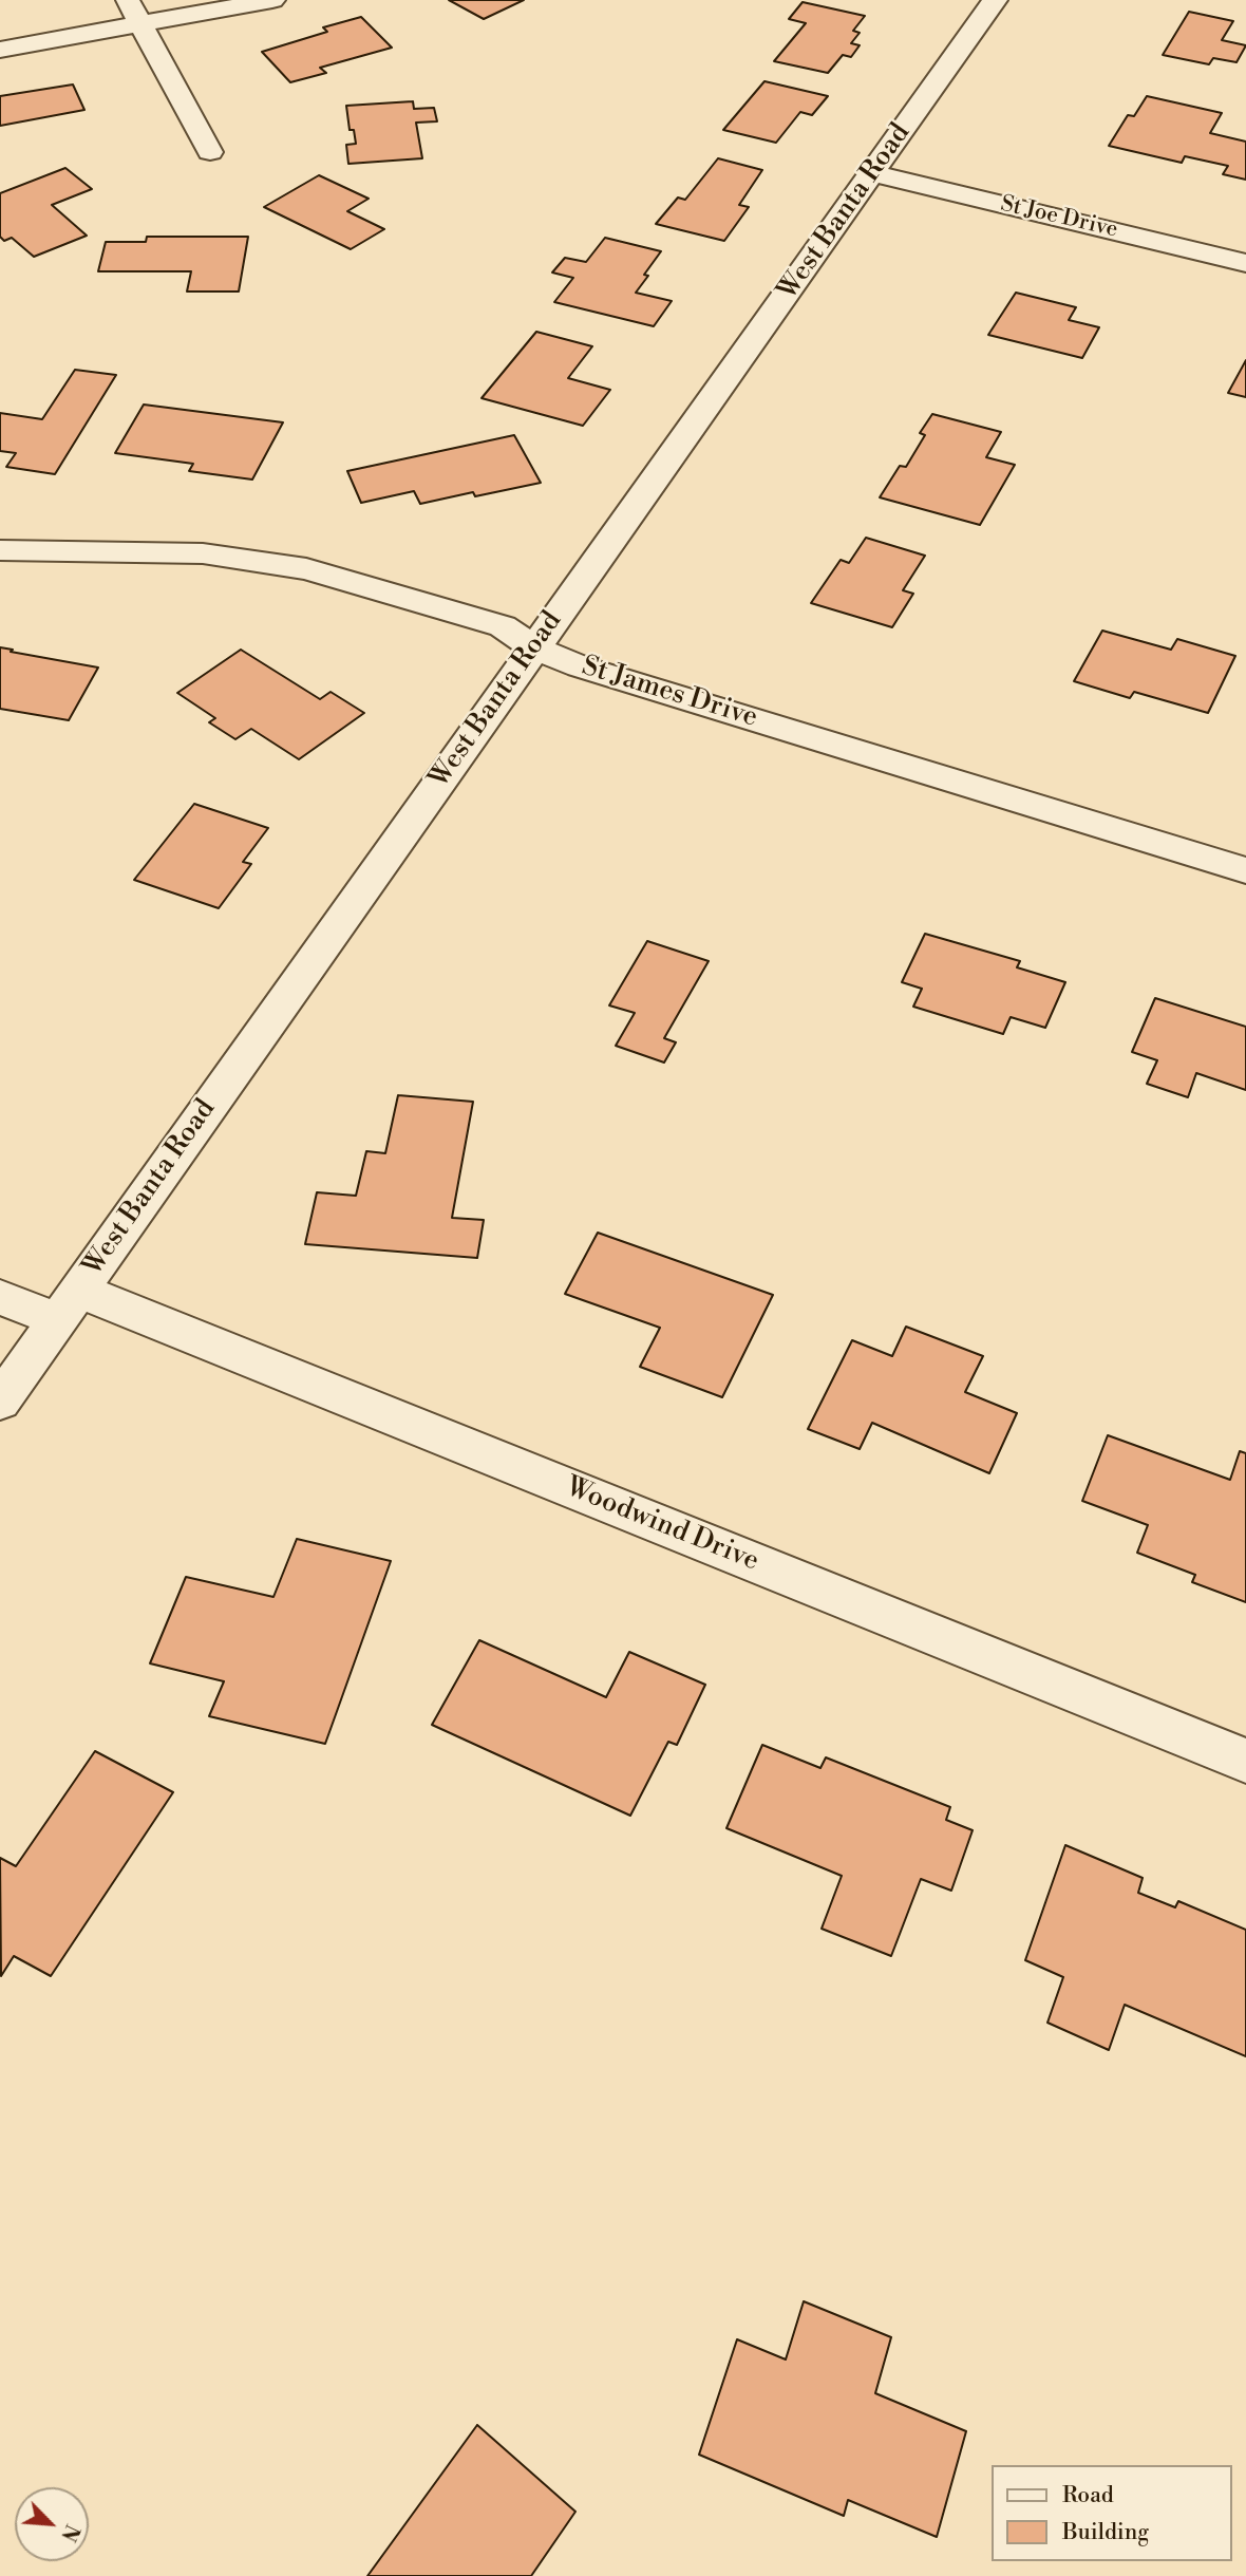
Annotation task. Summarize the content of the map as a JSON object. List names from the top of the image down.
{
  "streets": {
    "street": [
      "West Banta Road",
      "St Joe Drive",
      "St James Drive",
      "Woodwind Drive"
    ]
  },
  "crossings": [
    ["West Banta Road", "St Joe Drive"],
    ["West Banta Road", "St James Drive"],
    ["West Banta Road", "Woodwind Drive"]
  ],
  "legend": ["Road", "Building"],
  "north": "bottom right"
}
